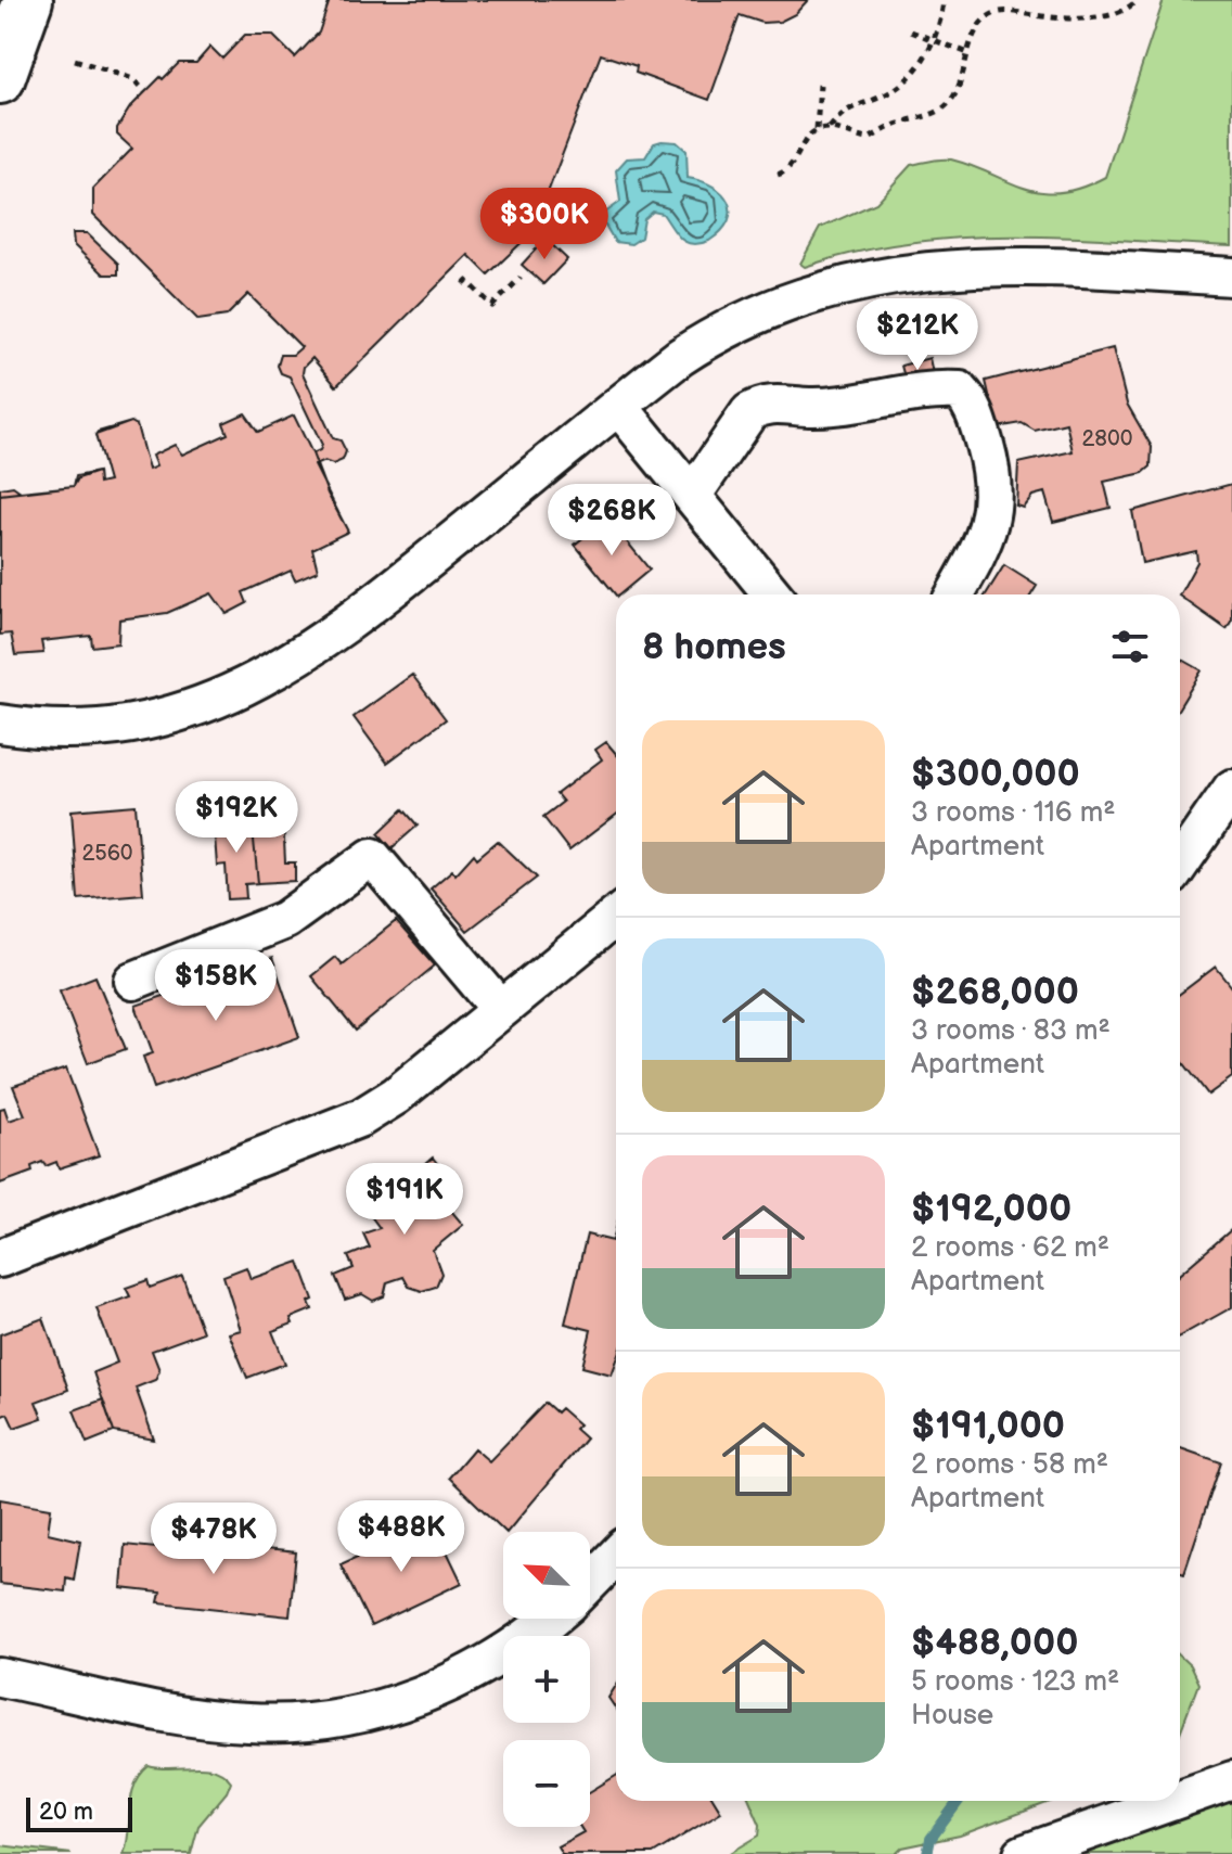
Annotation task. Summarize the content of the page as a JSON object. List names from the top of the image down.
{
  "house_numbers": ["2800", "2560"],
  "scale_bar": "20 m",
  "north": "top left",
  "page": {
    "price": [
      "$300K",
      "$212K",
      "$268K",
      "$192K",
      "$158K",
      "$191K",
      "$488K",
      "$478K"
    ],
    "heading": "8 homes",
    "list": [
      {
        "name": "$300,000",
        "note": "3 rooms · 116 m² · Apartment"
      },
      {
        "name": "$268,000",
        "note": "3 rooms · 83 m² · Apartment"
      },
      {
        "name": "$192,000",
        "note": "2 rooms · 62 m² · Apartment"
      },
      {
        "name": "$191,000",
        "note": "2 rooms · 58 m² · Apartment"
      },
      {
        "name": "$488,000",
        "note": "5 rooms · 123 m² · House"
      }
    ],
    "map_buttons": ["+", "−"],
    "scale": "20 m"
  }
}
